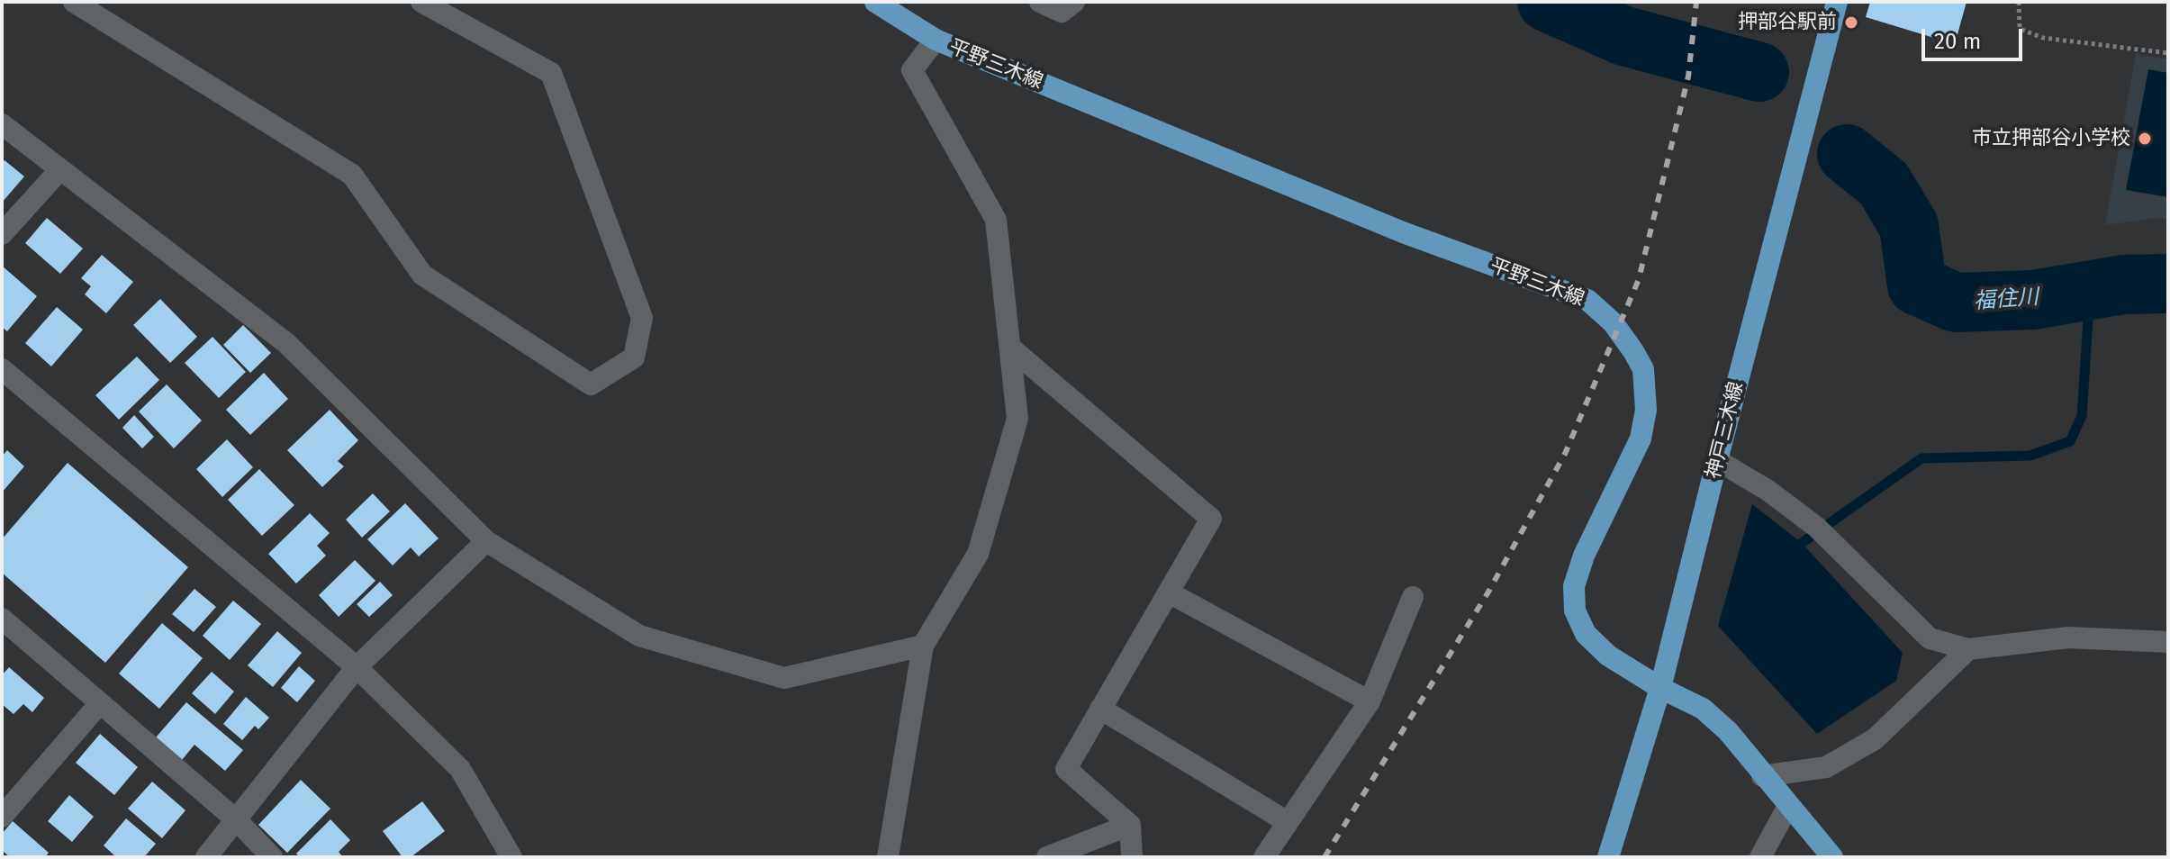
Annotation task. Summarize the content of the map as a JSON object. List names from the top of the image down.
{
  "streets": {
    "main road": ["平野三木線", "神戸三木線"]
  },
  "crossings": [
    ["平野三木線", "神戸三木線"]
  ],
  "water": ["福住川"],
  "places": ["押部谷駅前", "市立押部谷小学校"],
  "scale_bar": "20 m"
}
